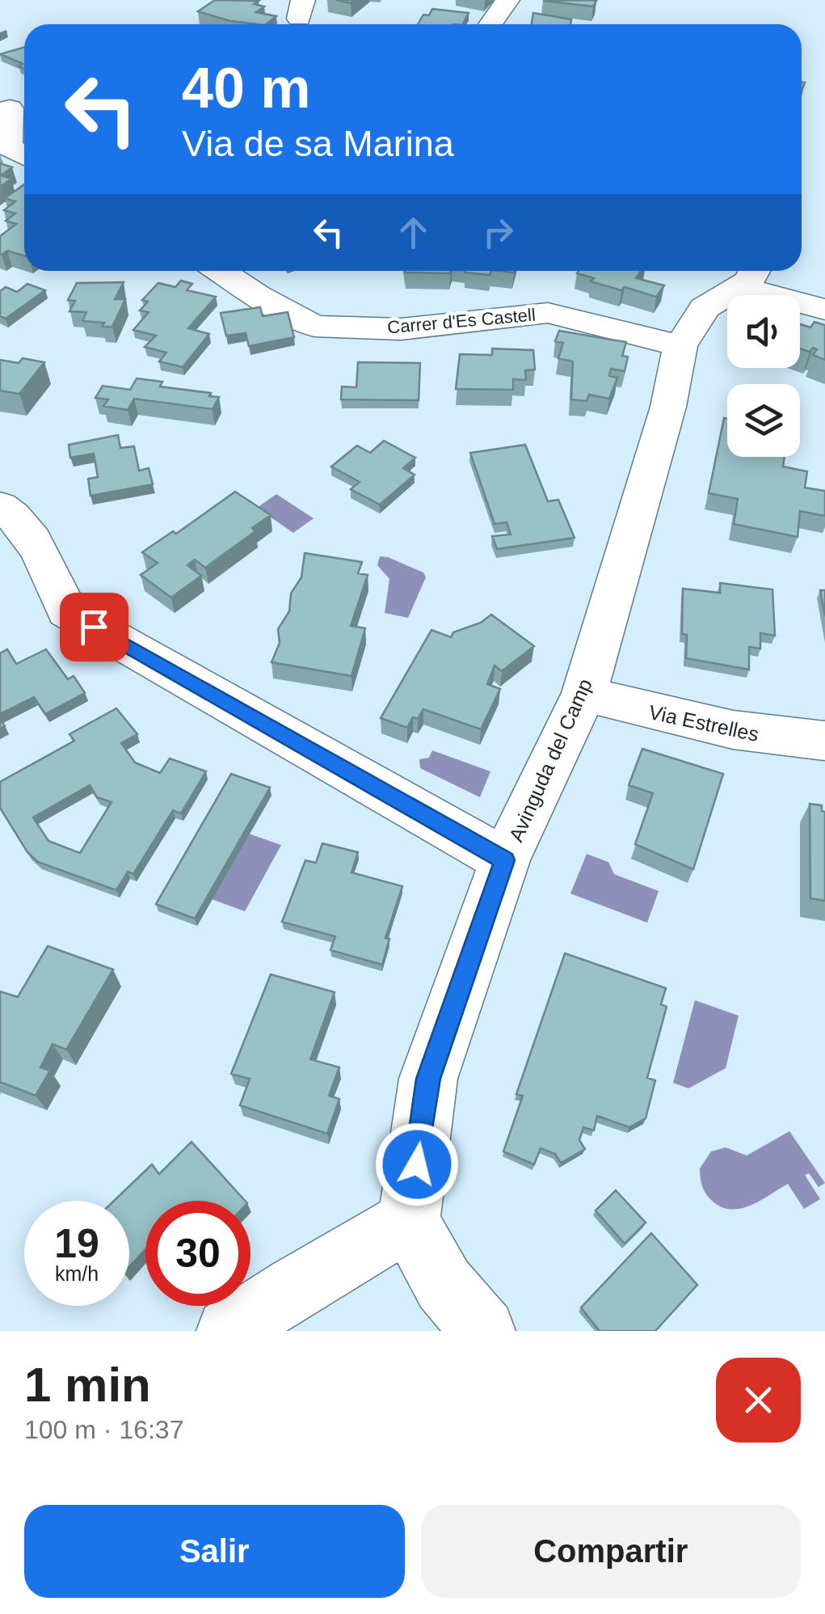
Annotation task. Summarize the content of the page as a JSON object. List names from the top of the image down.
{
  "streets": {
    "street": ["Carrer d'Es Castell", "Via Estrelles", "Avinguda del Camp"]
  },
  "crossings": [
    ["Carrer d'Es Castell", "Avinguda del Camp"],
    ["Via Estrelles", "Avinguda del Camp"]
  ],
  "page": {
    "turn": ["40 m", "Via de sa Marina"],
    "speed": "19 km/h",
    "limit": "30",
    "heading": ["1 min", "100 m · 16:37"],
    "buttons": ["Salir", "Compartir"]
  }
}
